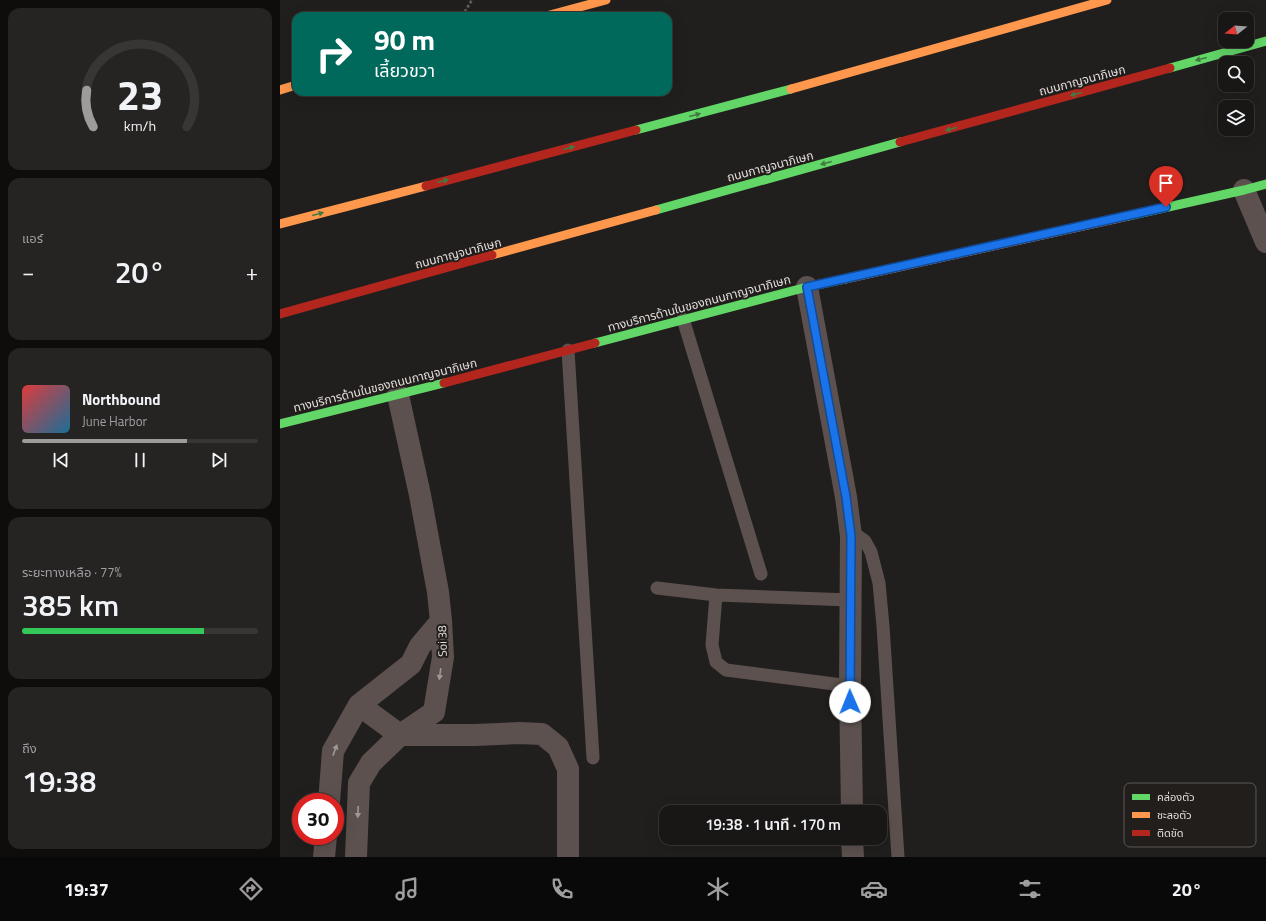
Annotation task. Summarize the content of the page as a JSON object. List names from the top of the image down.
{
  "streets": {
    "main road": ["ถนนกาญจนาภิเษก", "ทางบริการด้านในของถนนกาญจนาภิเษก"],
    "street": ["Soi 38"]
  },
  "crossings": [
    ["ทางบริการด้านในของถนนกาญจนาภิเษก", "Soi 38"]
  ],
  "one_way": ["ถนนกาญจนาภิเษก", "Soi 38"],
  "legend": ["คล่องตัว", "ชะลอตัว", "ติดขัด"],
  "north": "left",
  "page": {
    "turn": ["90 m", "เลี้ยวขวา"],
    "tile": [
      "แอร์",
      ["ระยะทางเหลือ · 77%", "385 km"],
      ["ถึง", "19:38"]
    ],
    "heat": ["−", "20°", "+"],
    "song": ["Northbound", "June Harbor"],
    "limit": "30",
    "trip": "19:38 · 1 นาที · 170 m",
    "tabs": ["19:37", "20°"],
    "gauge": ["23", "km/h"]
  }
}
